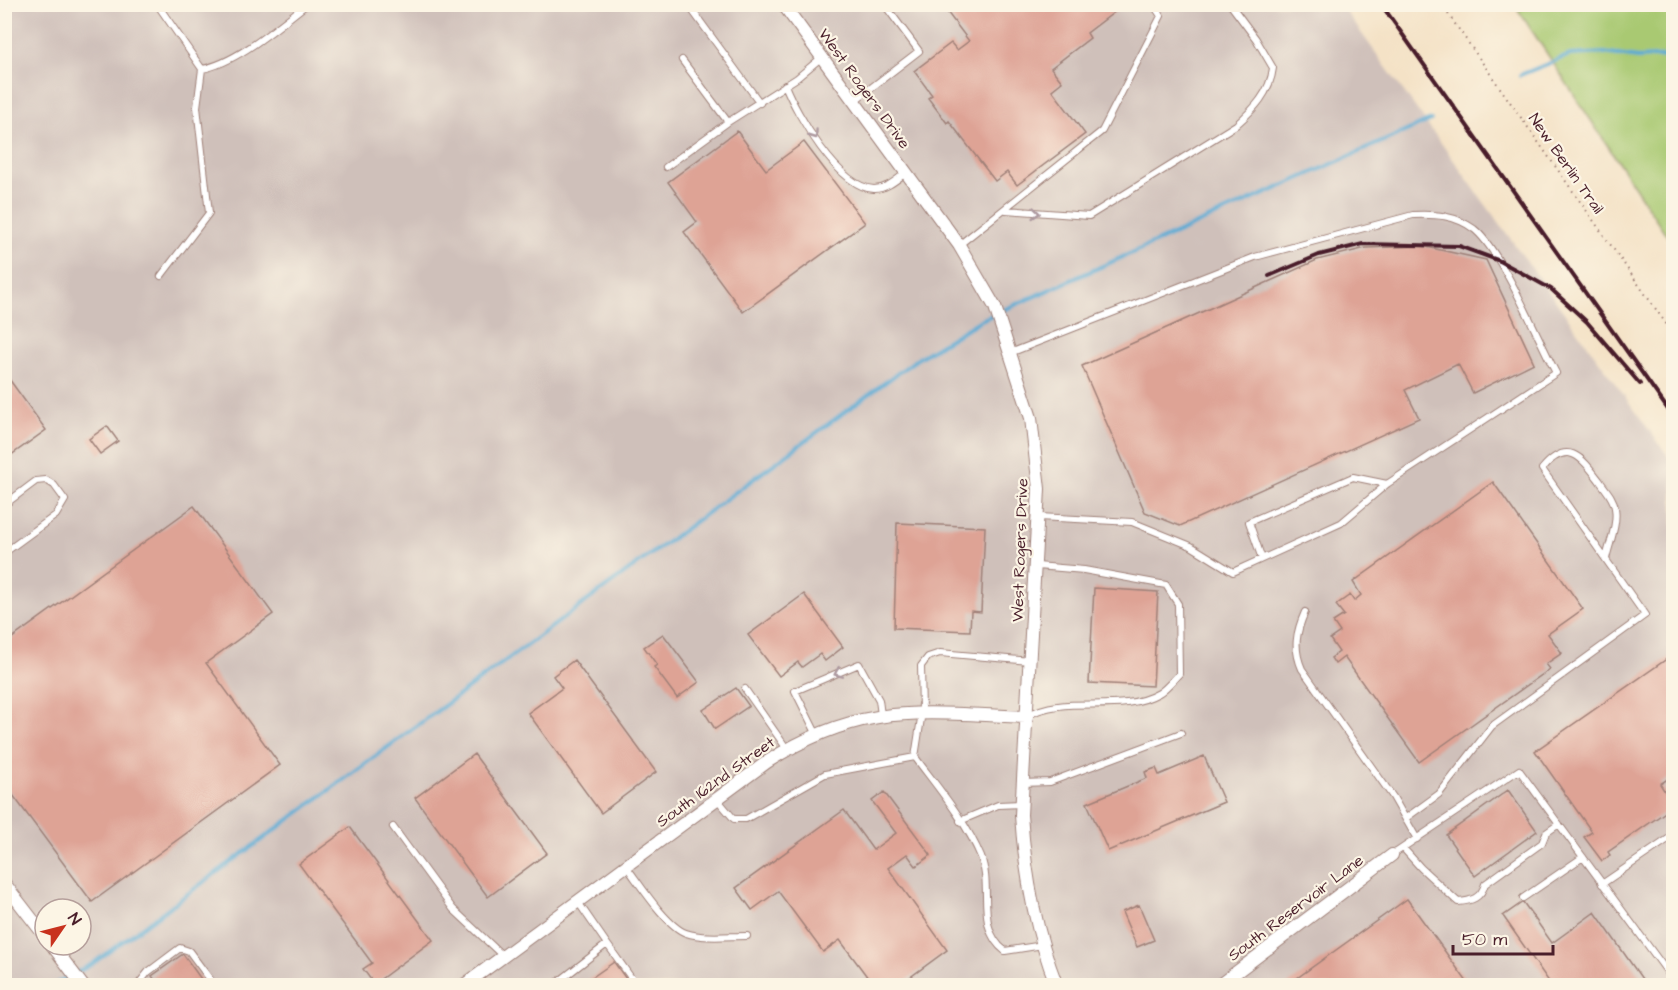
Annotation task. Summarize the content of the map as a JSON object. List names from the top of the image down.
{
  "streets": {
    "street": ["West Rogers Drive", "South 162nd Street", "South Reservoir Lane"],
    "path": ["New Berlin Trail"]
  },
  "crossings": [
    ["West Rogers Drive", "South 162nd Street"]
  ],
  "scale_bar": "50 m",
  "north": "top right"
}
